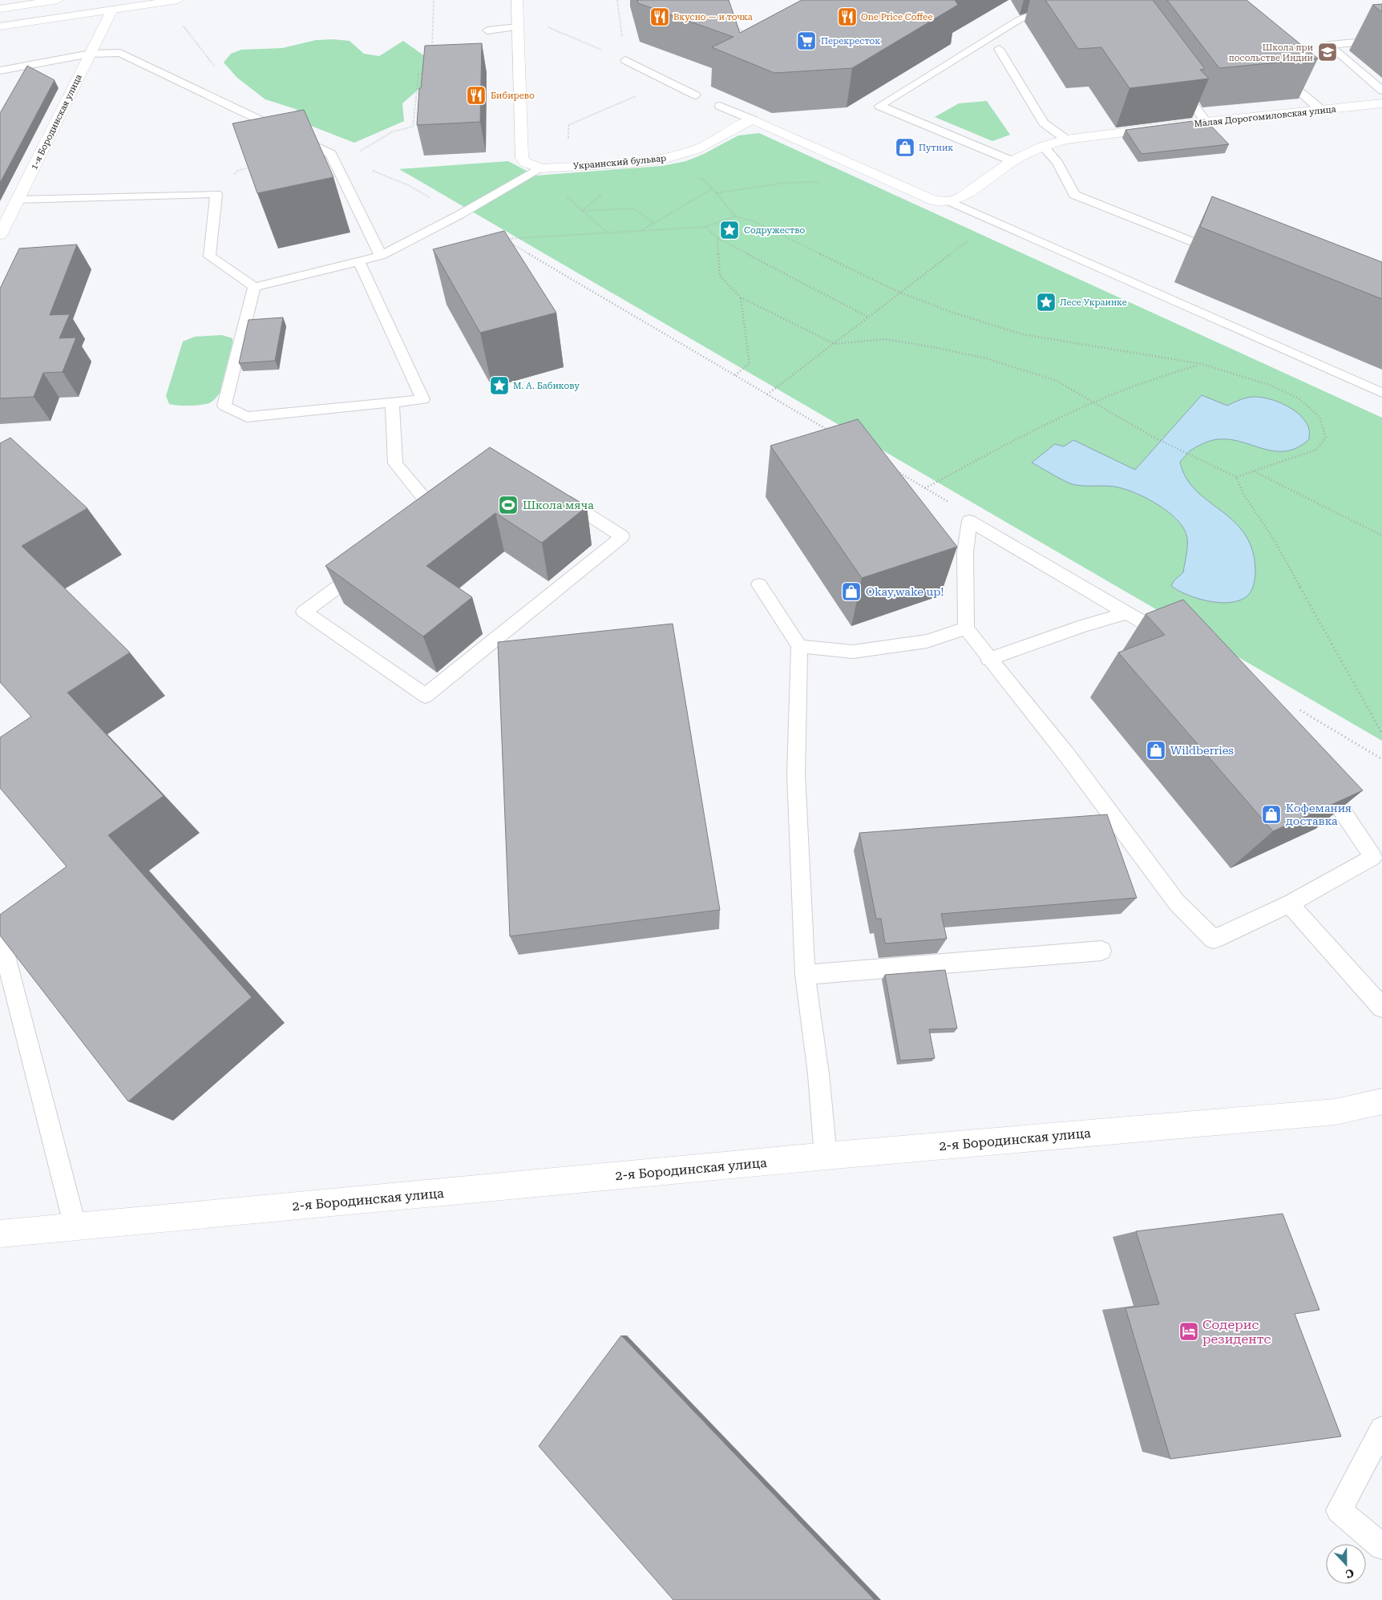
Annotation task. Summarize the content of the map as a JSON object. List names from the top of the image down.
{
  "streets": {
    "street": [
      "Малая Дорогомиловская улица",
      "1-я Бородинская улица",
      "Украинский бульвар",
      "2-я Бородинская улица"
    ]
  },
  "places": {
    "restaurant": ["Вкусно — и точка", "One Price Coffee", "Бибирево"],
    "supermarket": ["Перекресток"],
    "school or university": ["Школа при посольстве Индии"],
    "shop": [
      "Путник",
      "Okay,wake up!",
      "Wildberries",
      "Кофемания доставка"
    ],
    "place": ["Содружество", "Лесе Украинке", "М. А. Бабикову"],
    "sports": ["Школа мяча"],
    "hotel": ["Содерис резидентс"]
  },
  "north": "bottom"
}
